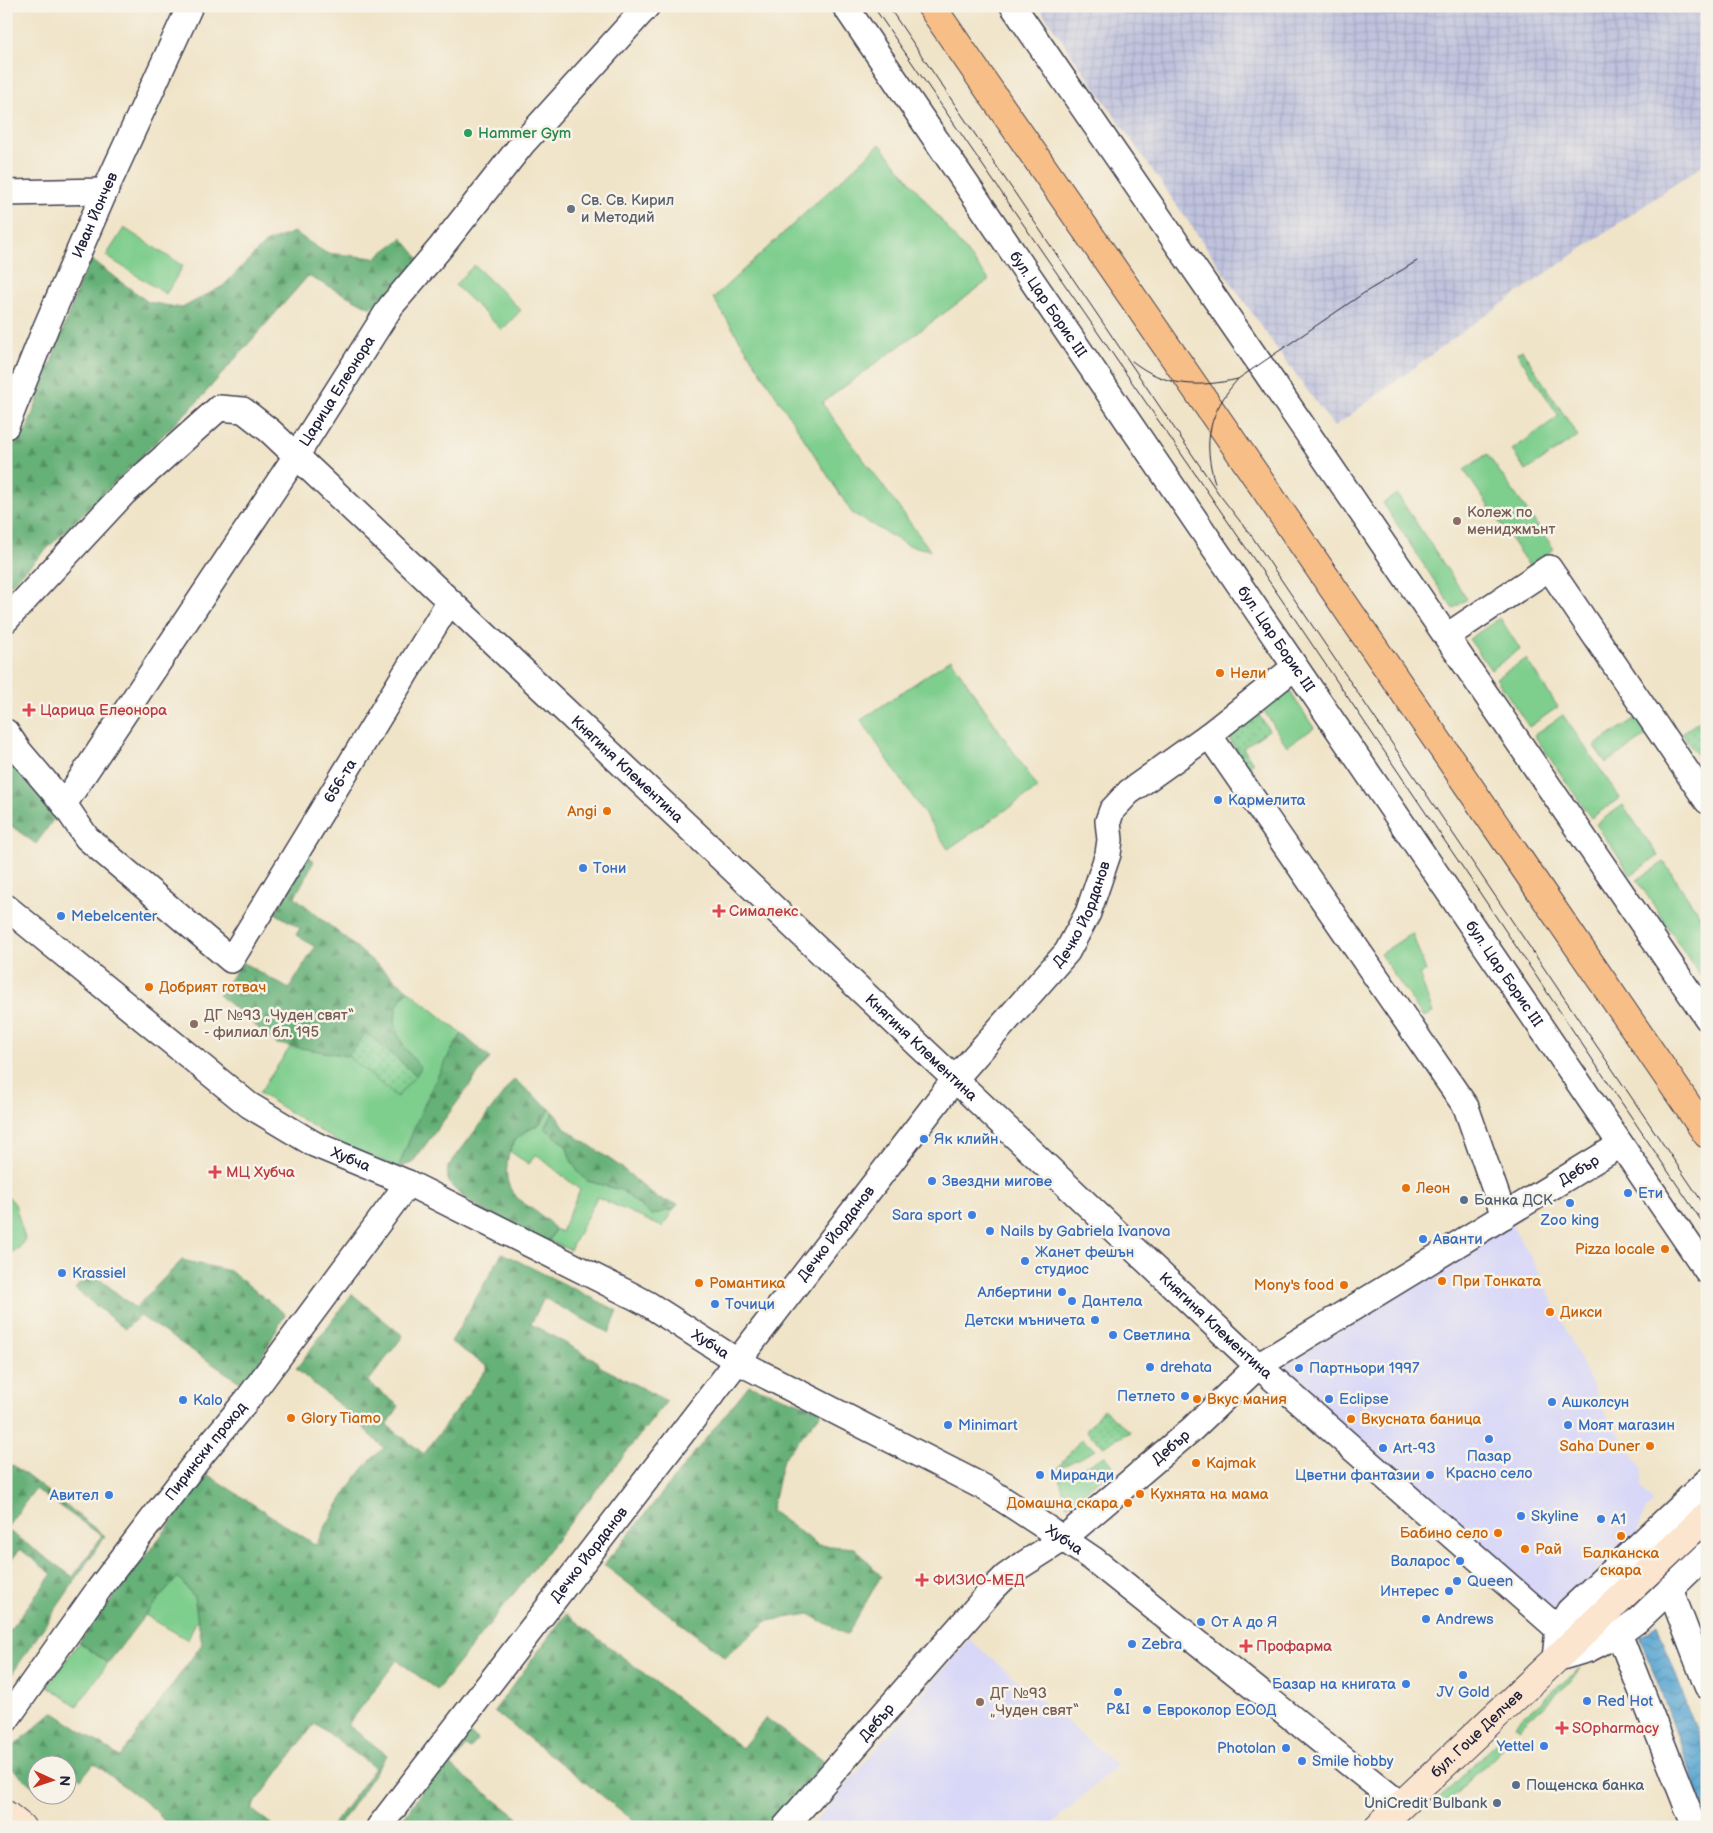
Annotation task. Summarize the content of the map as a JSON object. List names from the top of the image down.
{
  "streets": {
    "street": [
      "Иван Йончев",
      "бул. Цар Борис III",
      "Царица Елеонора",
      "Княгиня Клементина",
      "656-та",
      "Дечко Йорданов",
      "Хубча",
      "Дебър",
      "Пирински проход",
      "бул. Гоце Делчев"
    ]
  },
  "crossings": [
    ["бул. Цар Борис III", "Дечко Йорданов"],
    ["бул. Цар Борис III", "Дебър"],
    ["Царица Елеонора", "Княгиня Клементина"],
    ["Царица Елеонора", "656-та"],
    ["Княгиня Клементина", "656-та"],
    ["Княгиня Клементина", "Дечко Йорданов"],
    ["Княгиня Клементина", "Дебър"],
    ["Дечко Йорданов", "Хубча"],
    ["Хубча", "Дебър"],
    ["Хубча", "Пирински проход"],
    ["Хубча", "бул. Гоце Делчев"]
  ],
  "places": {
    "other": [
      "Hammer Gym",
      "Св. Св. Кирил и Методий",
      "Колеж по мениджмънт",
      "Нели",
      "Кармелита",
      "Angi",
      "Тони",
      "Mebelcenter",
      "Добрият готвач",
      "ДГ №93 „Чуден свят“ - филиал бл. 195",
      "Як клийн",
      "Звездни мигове",
      "Леон",
      "Ети",
      "Банка ДСК",
      "Zoo king",
      "Sara sport",
      "Nails by Gabriela Ivanova",
      "Аванти",
      "Pizza locale",
      "Жанет фешън студиос",
      "Krassiel",
      "При Тонката",
      "Романтика",
      "Mony's food",
      "Албертини",
      "Дантела",
      "Точици",
      "Дикси",
      "Детски мъничета",
      "Светлина",
      "drehata",
      "Партньори 1997",
      "Петлето",
      "Вкус мания",
      "Eclipse",
      "Kalo",
      "Ашколсун",
      "Glory Tiamo",
      "Вкусната баница",
      "Minimart",
      "Моят магазин",
      "Пазар Красно село",
      "Saha Duner",
      "Art-93",
      "Kajmak",
      "Миранди",
      "Цветни фантазии",
      "Кухнята на мама",
      "Авител",
      "Домашна скара",
      "Skyline",
      "A1",
      "Бабино село",
      "Балканска скара",
      "Рай",
      "Валарос",
      "Queen",
      "Интерес",
      "Andrews",
      "От А до Я",
      "Zebra",
      "JV Gold",
      "Базар на книгата",
      "P&I",
      "Red Hot",
      "ДГ №93 „Чуден свят“",
      "Евроколор ЕООД",
      "Yettel",
      "Photolan",
      "Smile hobby",
      "Пощенска банка",
      "UniCredit Bulbank"
    ],
    "health": [
      "Царица Елеонора",
      "Сималекс",
      "МЦ Хубча",
      "ФИЗИО-МЕД",
      "Профарма",
      "SOpharmacy"
    ]
  },
  "north": "right"
}
